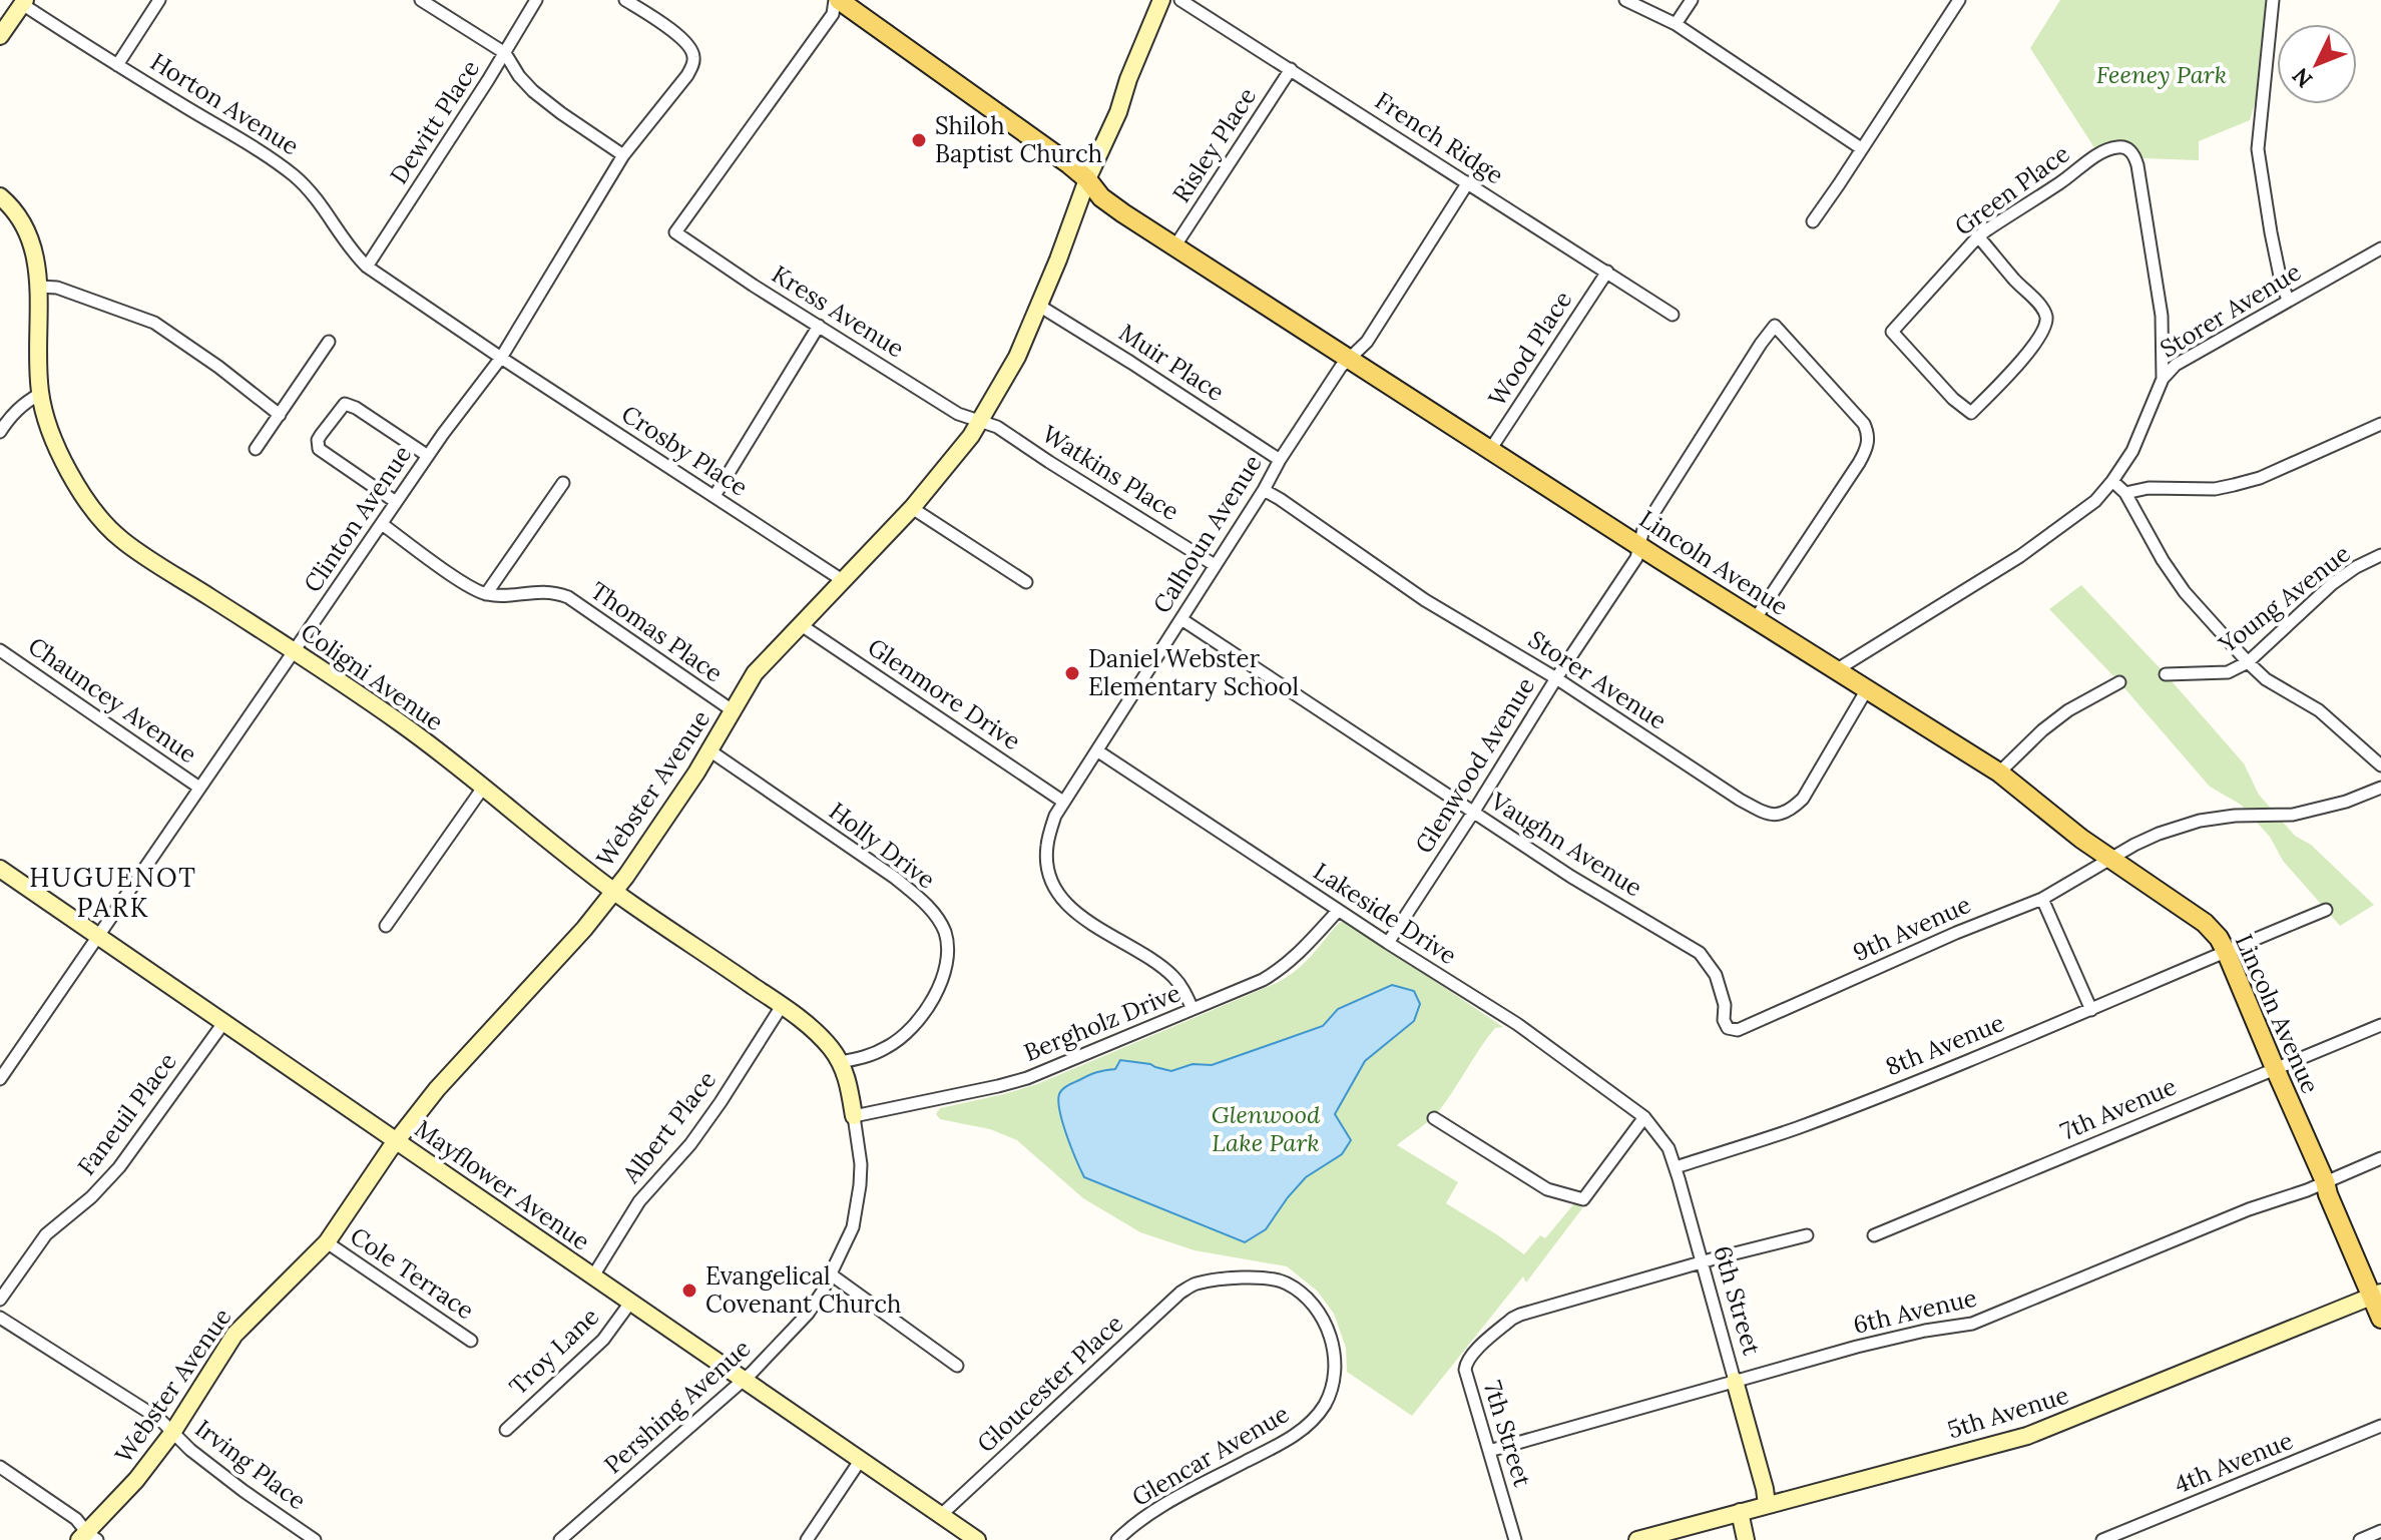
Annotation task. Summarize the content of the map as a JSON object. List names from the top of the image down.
{
  "streets": {
    "main road": ["Lincoln Avenue"],
    "street": [
      "Horton Avenue",
      "Dewitt Place",
      "French Ridge",
      "Risley Place",
      "Green Place",
      "Storer Avenue",
      "Kress Avenue",
      "Wood Place",
      "Muir Place",
      "Crosby Place",
      "Watkins Place",
      "Clinton Avenue",
      "Calhoun Avenue",
      "Young Avenue",
      "Thomas Place",
      "Coligni Avenue",
      "Glenmore Drive",
      "Chauncey Avenue",
      "Glenwood Avenue",
      "Webster Avenue",
      "Vaughn Avenue",
      "Holly Drive",
      "Lakeside Drive",
      "9th Avenue",
      "Bergholz Drive",
      "8th Avenue",
      "7th Avenue",
      "Faneuil Place",
      "Albert Place",
      "Mayflower Avenue",
      "Cole Terrace",
      "6th Street",
      "6th Avenue",
      "Troy Lane",
      "Gloucester Place",
      "Pershing Avenue",
      "5th Avenue",
      "7th Street",
      "Glencar Avenue",
      "4th Avenue",
      "Irving Place"
    ]
  },
  "crossings": [
    ["Horton Avenue", "Dewitt Place"],
    ["Horton Avenue", "Crosby Place"],
    ["Horton Avenue", "Clinton Avenue"],
    ["French Ridge", "Risley Place"],
    ["French Ridge", "Wood Place"],
    ["French Ridge", "Calhoun Avenue"],
    ["Risley Place", "Lincoln Avenue"],
    ["Green Place", "Storer Avenue"],
    ["Storer Avenue", "Calhoun Avenue"],
    ["Storer Avenue", "Lincoln Avenue"],
    ["Storer Avenue", "Glenwood Avenue"],
    ["Kress Avenue", "Watkins Place"],
    ["Kress Avenue", "Lincoln Avenue"],
    ["Kress Avenue", "Webster Avenue"],
    ["Wood Place", "Lincoln Avenue"],
    ["Muir Place", "Calhoun Avenue"],
    ["Muir Place", "Webster Avenue"],
    ["Crosby Place", "Clinton Avenue"],
    ["Crosby Place", "Webster Avenue"],
    ["Watkins Place", "Calhoun Avenue"],
    ["Watkins Place", "Webster Avenue"],
    ["Clinton Avenue", "Coligni Avenue"],
    ["Clinton Avenue", "Chauncey Avenue"],
    ["Clinton Avenue", "Mayflower Avenue"],
    ["Calhoun Avenue", "Lincoln Avenue"],
    ["Calhoun Avenue", "Glenmore Drive"],
    ["Calhoun Avenue", "Vaughn Avenue"],
    ["Calhoun Avenue", "Lakeside Drive"],
    ["Calhoun Avenue", "Bergholz Drive"],
    ["Lincoln Avenue", "Glenwood Avenue"],
    ["Lincoln Avenue", "Webster Avenue"],
    ["Lincoln Avenue", "9th Avenue"],
    ["Lincoln Avenue", "8th Avenue"],
    ["Lincoln Avenue", "7th Avenue"],
    ["Lincoln Avenue", "6th Avenue"],
    ["Lincoln Avenue", "5th Avenue"],
    ["Thomas Place", "Webster Avenue"],
    ["Coligni Avenue", "Webster Avenue"],
    ["Coligni Avenue", "Holly Drive"],
    ["Coligni Avenue", "Bergholz Drive"],
    ["Coligni Avenue", "Albert Place"],
    ["Coligni Avenue", "Pershing Avenue"],
    ["Glenmore Drive", "Webster Avenue"],
    ["Glenwood Avenue", "Vaughn Avenue"],
    ["Glenwood Avenue", "Lakeside Drive"],
    ["Webster Avenue", "Holly Drive"],
    ["Webster Avenue", "Mayflower Avenue"],
    ["Webster Avenue", "Cole Terrace"],
    ["Webster Avenue", "Irving Place"],
    ["Vaughn Avenue", "9th Avenue"],
    ["Lakeside Drive", "Bergholz Drive"],
    ["Lakeside Drive", "6th Street"],
    ["Bergholz Drive", "Pershing Avenue"],
    ["8th Avenue", "6th Street"],
    ["Faneuil Place", "Mayflower Avenue"],
    ["Albert Place", "Mayflower Avenue"],
    ["Mayflower Avenue", "Troy Lane"],
    ["Mayflower Avenue", "Gloucester Place"],
    ["Mayflower Avenue", "Pershing Avenue"],
    ["6th Street", "6th Avenue"],
    ["6th Street", "5th Avenue"],
    ["6th Street", "7th Street"],
    ["6th Avenue", "7th Street"],
    ["Gloucester Place", "Glencar Avenue"]
  ],
  "districts": ["HUGUENOT PARK"],
  "parks": ["Feeney Park", "Glenwood Lake Park"],
  "places": ["Shiloh Baptist Church", "Daniel Webster Elementary School", "Evangelical Covenant Church"],
  "north": "bottom left"
}
